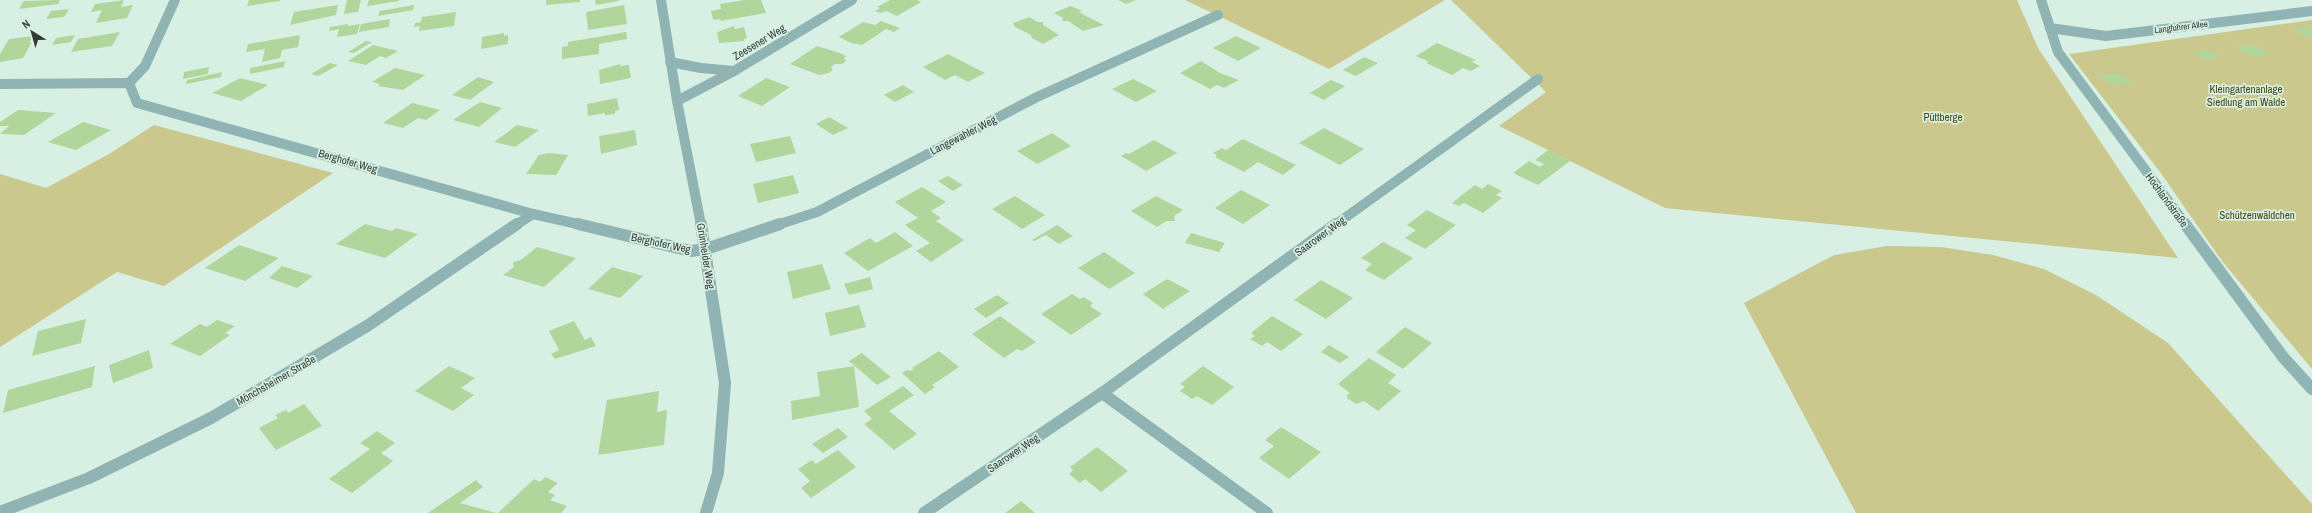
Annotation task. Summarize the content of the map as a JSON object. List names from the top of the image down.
{
  "streets": {
    "street": [
      "Langfuhrer Allee",
      "Zeesener Weg",
      "Langewahler Weg",
      "Berghofer Weg",
      "Hochlandstraße",
      "Saarower Weg",
      "Grünheider Weg",
      "Mönchsheimer Straße"
    ]
  },
  "crossings": [
    ["Langfuhrer Allee", "Hochlandstraße"],
    ["Zeesener Weg", "Grünheider Weg"],
    ["Langewahler Weg", "Berghofer Weg"],
    ["Langewahler Weg", "Grünheider Weg"],
    ["Berghofer Weg", "Grünheider Weg"],
    ["Berghofer Weg", "Mönchsheimer Straße"]
  ],
  "parks": ["Kleingartenanlage Siedlung am Walde", "Püttberge", "Schützenwäldchen"],
  "north": "top left"
}
